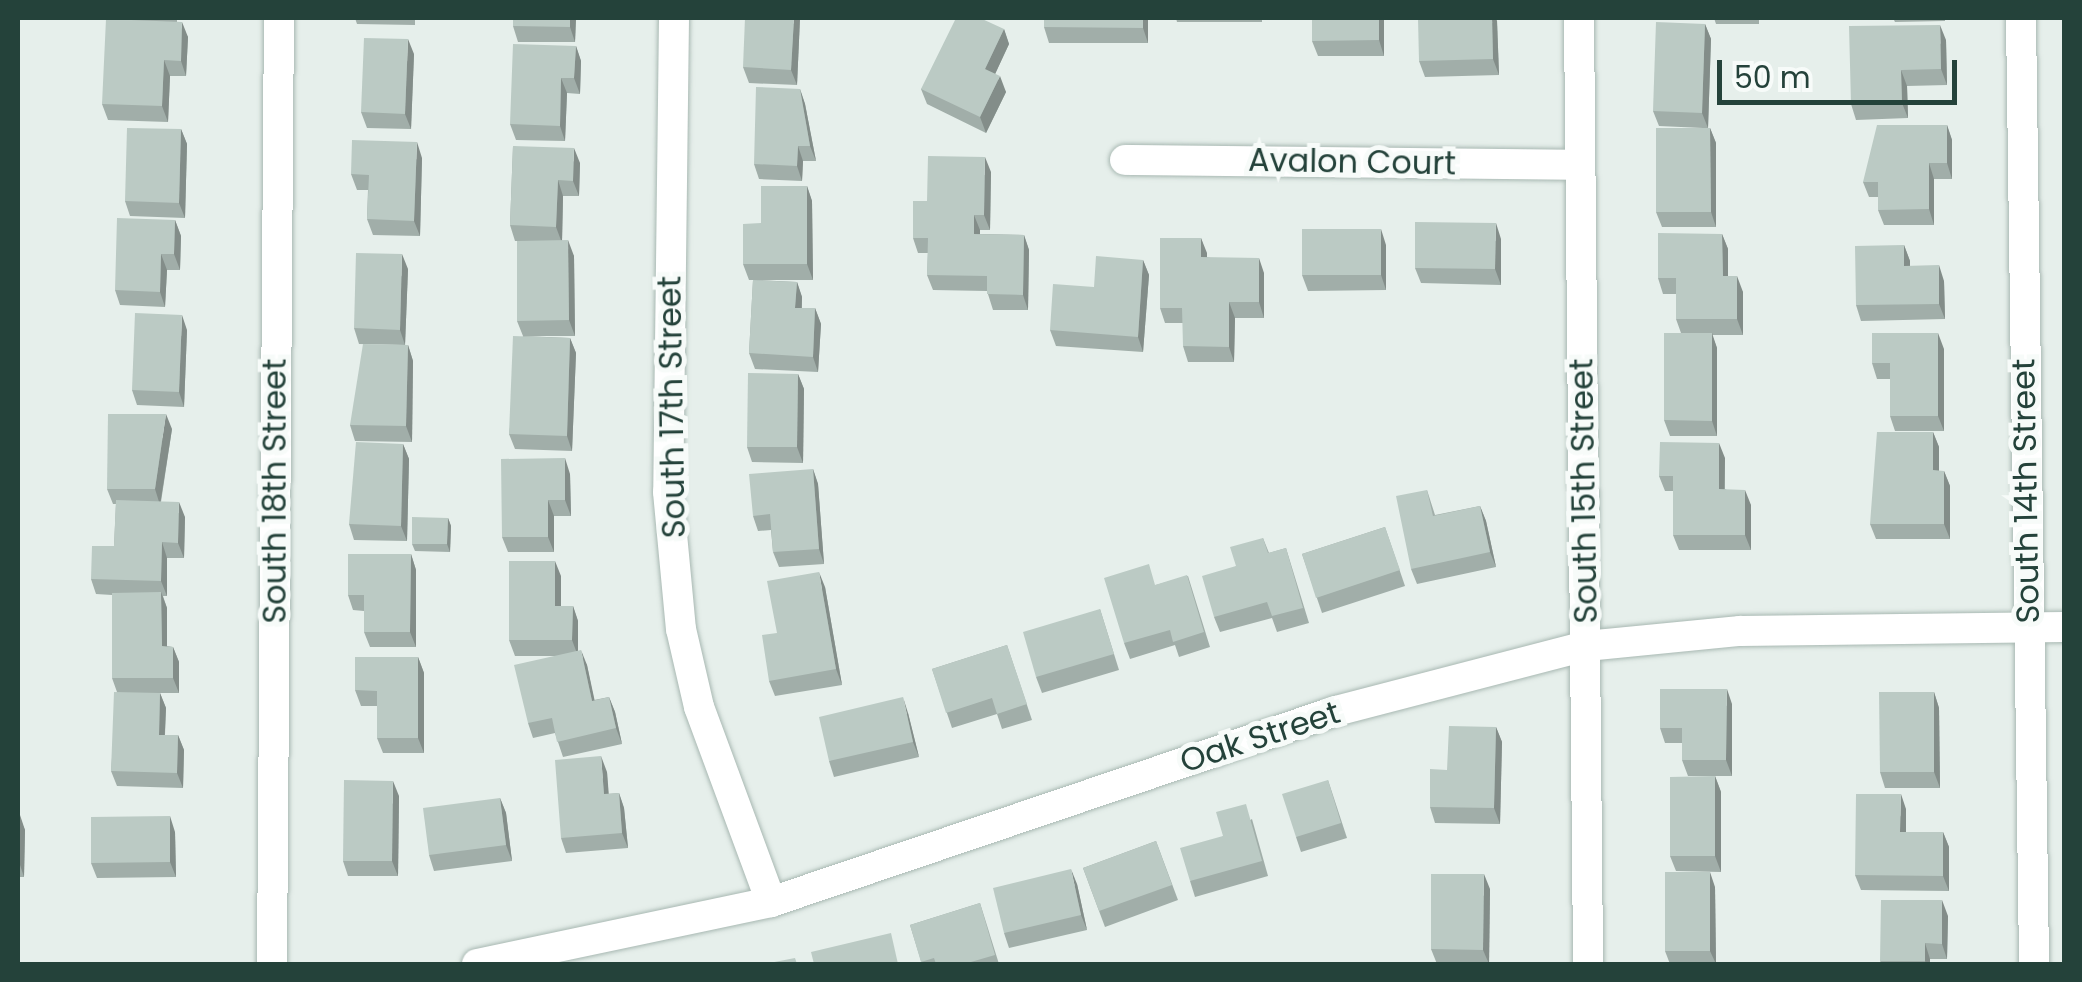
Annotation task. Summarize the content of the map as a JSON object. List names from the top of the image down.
{
  "streets": {
    "street": [
      "Avalon Court",
      "South 17th Street",
      "South 18th Street",
      "South 15th Street",
      "South 14th Street",
      "Oak Street"
    ]
  },
  "crossings": [
    ["Avalon Court", "South 15th Street"],
    ["South 17th Street", "Oak Street"],
    ["South 15th Street", "Oak Street"],
    ["South 14th Street", "Oak Street"]
  ],
  "scale_bar": "50 m"
}
